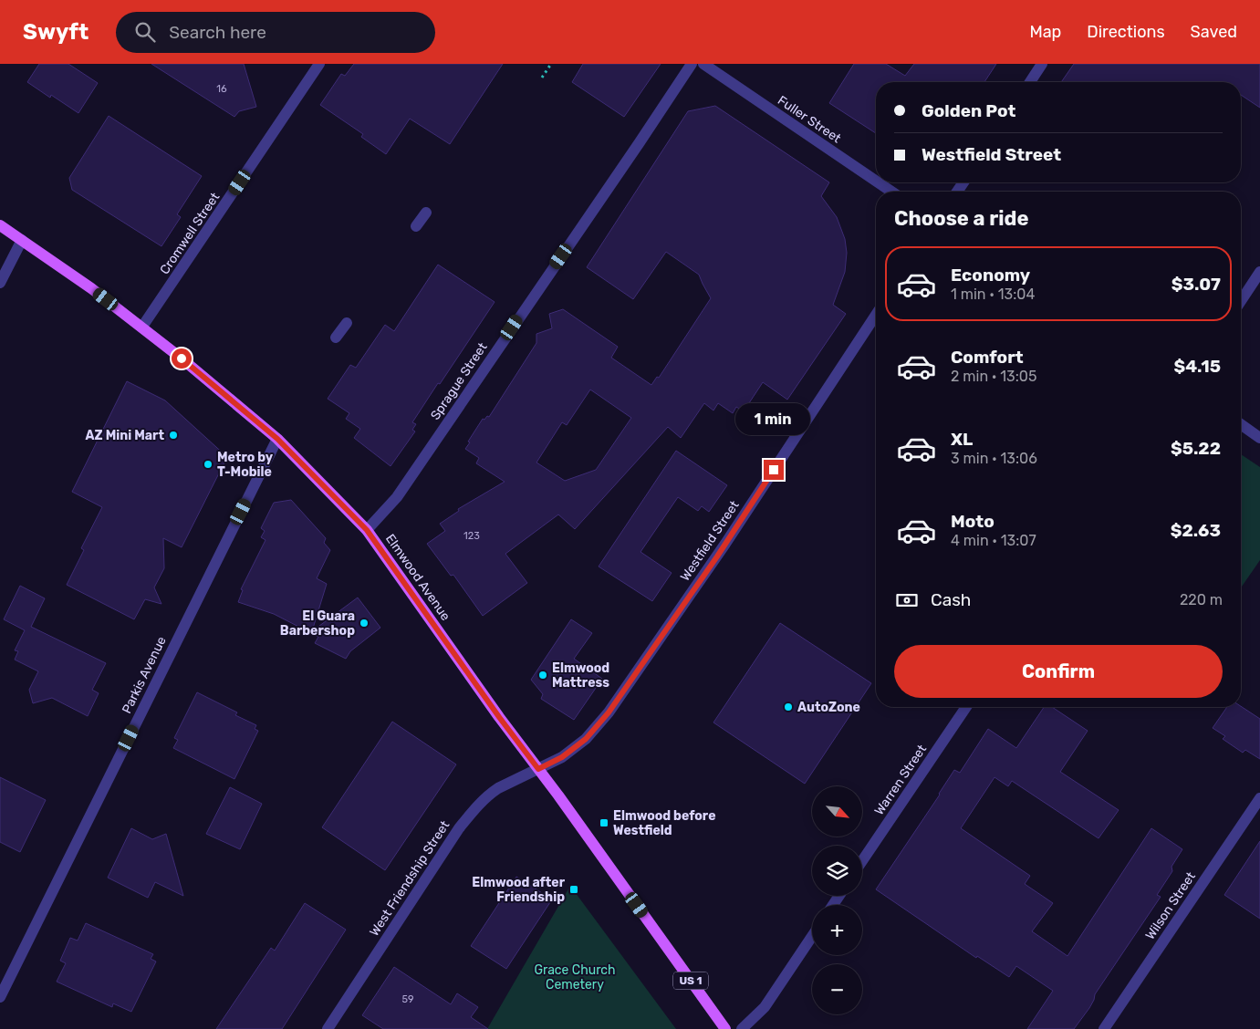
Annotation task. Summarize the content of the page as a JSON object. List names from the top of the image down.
{
  "streets": {
    "main road": ["Elmwood Avenue", "US 1"],
    "street": [
      "Fuller Street",
      "Cromwell Street",
      "Sprague Street",
      "Westfield Street",
      "Parkis Avenue",
      "Warren Street",
      "West Friendship Street",
      "Wilson Street"
    ]
  },
  "crossings": [
    ["Cromwell Street", "Elmwood Avenue"],
    ["Sprague Street", "Elmwood Avenue"],
    ["Westfield Street", "Elmwood Avenue"],
    ["Westfield Street", "West Friendship Street"],
    ["Elmwood Avenue", "Parkis Avenue"],
    ["Elmwood Avenue", "West Friendship Street"]
  ],
  "parks": ["Grace Church Cemetery"],
  "places": {
    "other": [
      "AZ Mini Mart",
      "Metro by T-Mobile",
      "El Guara Barbershop",
      "Elmwood Mattress",
      "AutoZone"
    ],
    "transit": ["Elmwood before Westfield", "Elmwood after Friendship"]
  },
  "house_numbers": ["16", "123", "59"],
  "north": "bottom right",
  "page": {
    "header": "Swyft",
    "search": "Search here",
    "nav": ["Map", "Directions", "Saved"],
    "banner": ["Golden Pot", "Westfield Street"],
    "heading": "Choose a ride",
    "list": [
      {
        "name": "Economy",
        "note": "1 min · 13:04",
        "value": "$3.07"
      },
      {
        "name": "Comfort",
        "note": "2 min · 13:05",
        "value": "$4.15"
      },
      {
        "name": "XL",
        "note": "3 min · 13:06",
        "value": "$5.22"
      },
      {
        "name": "Moto",
        "note": "4 min · 13:07",
        "value": "$2.63"
      }
    ],
    "bubble": "1 min",
    "pay": ["Cash", "220 m"],
    "buttons": "Confirm",
    "map_buttons": ["+", "−"]
  }
}
